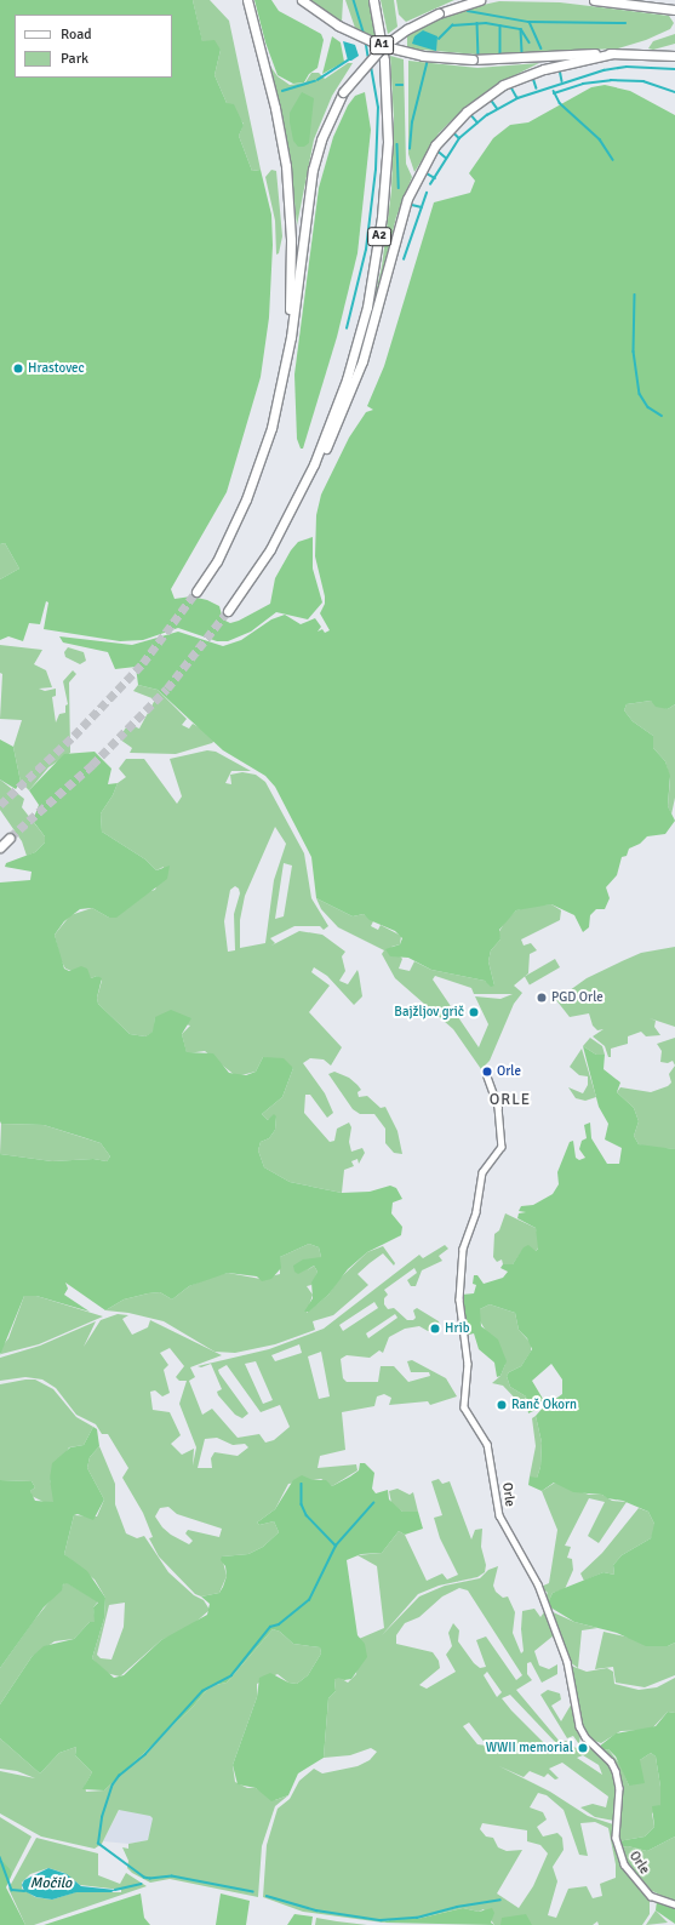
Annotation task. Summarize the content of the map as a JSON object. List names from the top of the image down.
{
  "streets": {
    "highway": ["A1", "A2"],
    "street": ["Orle"]
  },
  "districts": ["ORLE"],
  "water": ["Močilo"],
  "places": [
    "Hrastovec",
    "PGD Orle",
    "Bajžljov grič",
    "Orle",
    "Hrib",
    "Ranč Okorn",
    "WWII memorial"
  ],
  "legend": ["Road", "Park"]
}
